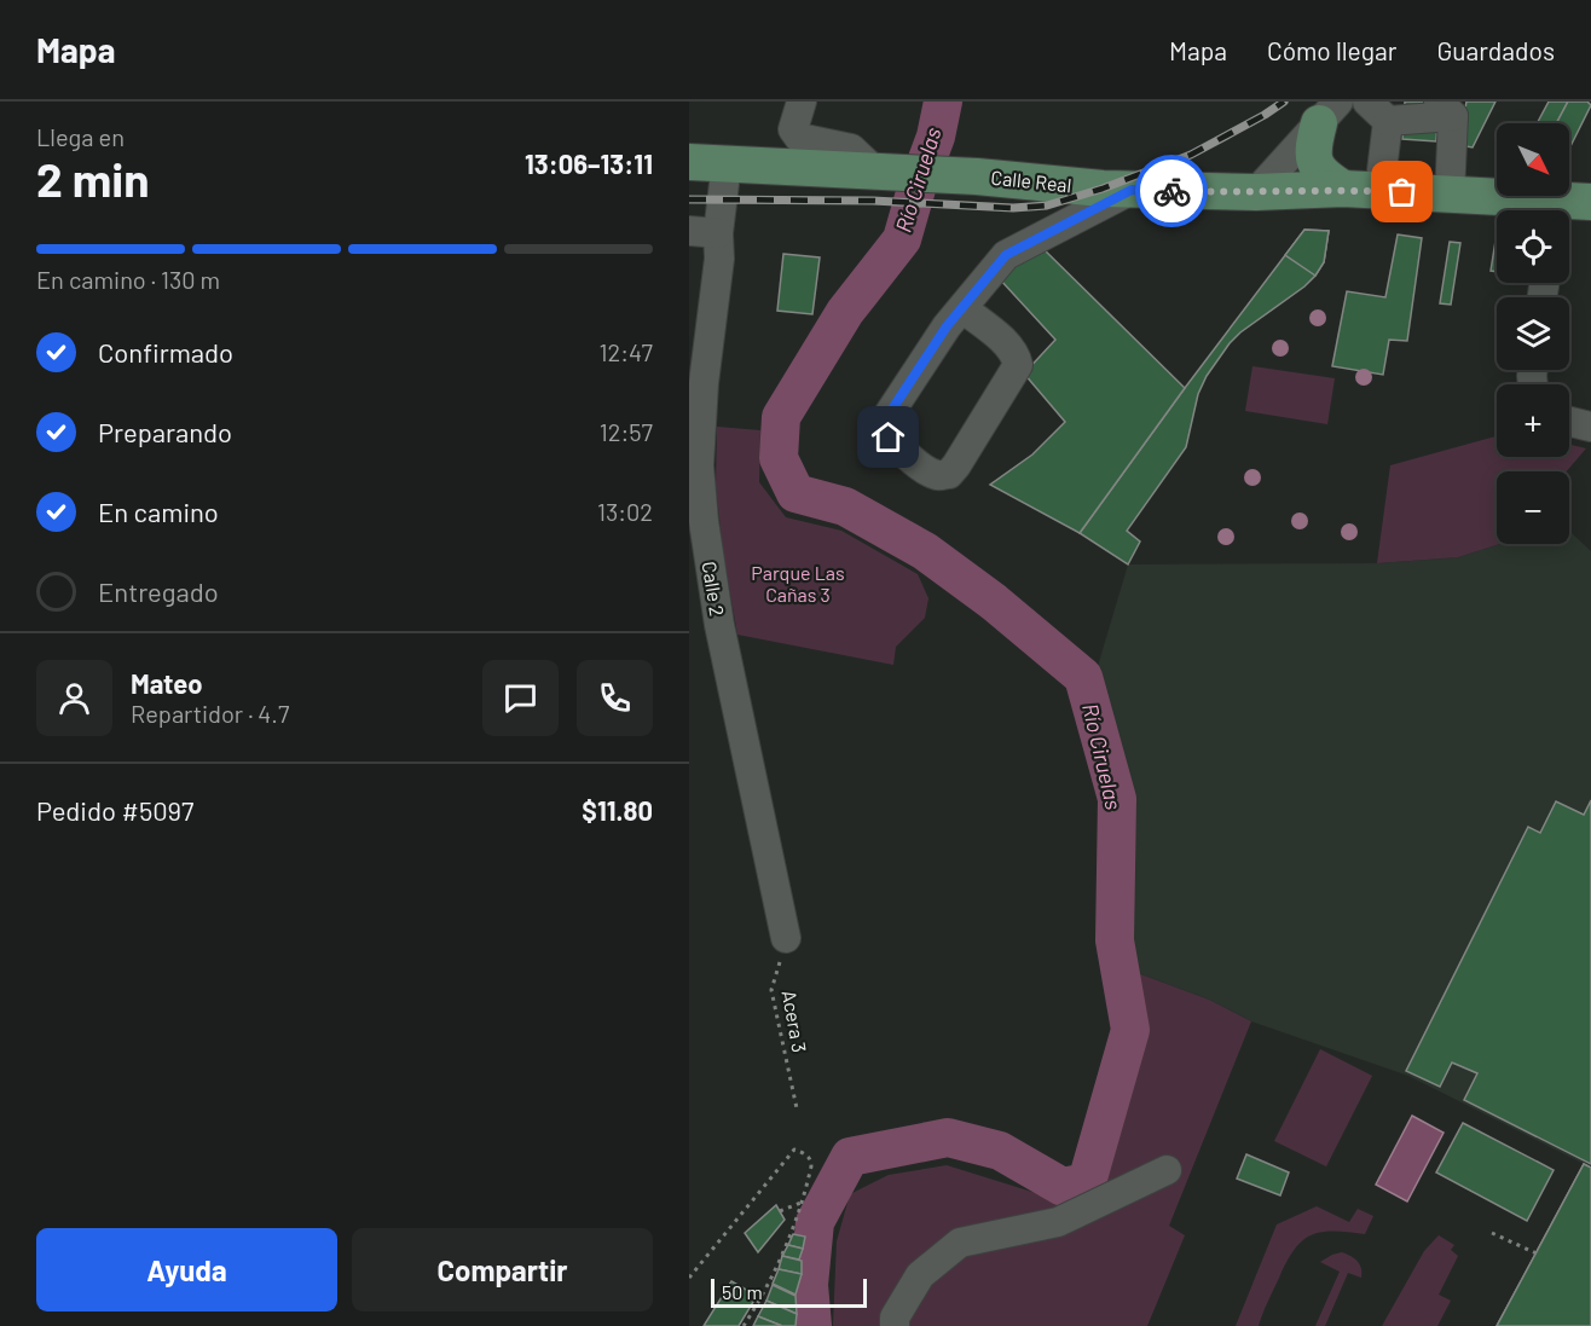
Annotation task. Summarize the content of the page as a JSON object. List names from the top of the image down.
{
  "streets": {
    "main road": ["Calle Real"],
    "street": ["Calle 2"],
    "path": ["Acera 3"]
  },
  "crossings": [
    ["Calle Real", "Calle 2"],
    ["Calle 2", "Acera 3"]
  ],
  "water": ["Río Ciruelas"],
  "parks": ["Parque Las Cañas 3"],
  "scale_bar": "50 m",
  "north": "bottom right",
  "page": {
    "header": "Mapa",
    "nav": ["Mapa", "Cómo llegar", "Guardados"],
    "heading": ["2 min", "Llega en", "13:06–13:11"],
    "panel": [
      "Mateo",
      "Repartidor · 4.7",
      "Pedido #5097",
      "$11.80"
    ],
    "map_buttons": ["+", "−"],
    "bar": "En camino · 130 m",
    "list": [
      ["Confirmado", "12:47"],
      ["Preparando", "12:57"],
      ["En camino", "13:02"],
      "Entregado"
    ],
    "buttons": ["Ayuda", "Compartir"],
    "scale": "50 m"
  }
}
